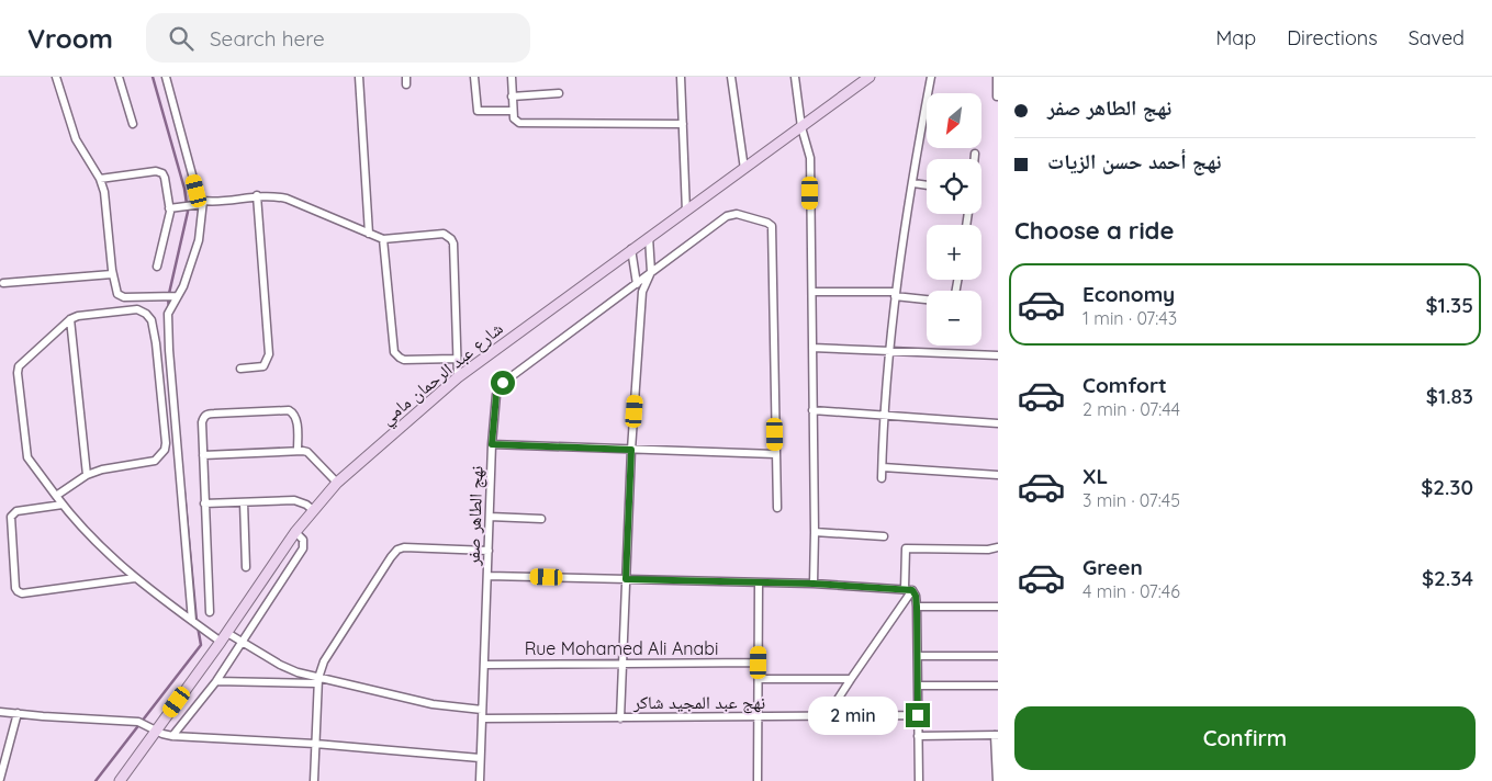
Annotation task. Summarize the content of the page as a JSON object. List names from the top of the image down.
{
  "streets": {
    "street": [
      "شارع عبد الرحمان مامي",
      "نهج الطاهر صفر",
      "Rue Mohamed Ali Anabi",
      "نهج عبد المجيد شاكر"
    ]
  },
  "crossings": [
    ["نهج الطاهر صفر", "Rue Mohamed Ali Anabi"],
    ["نهج الطاهر صفر", "نهج عبد المجيد شاكر"]
  ],
  "north": "bottom left",
  "page": {
    "header": "Vroom",
    "search": "Search here",
    "nav": ["Map", "Directions", "Saved"],
    "banner": ["نهج الطاهر صفر", "نهج أحمد حسن الزيات"],
    "map_buttons": ["+", "−"],
    "heading": "Choose a ride",
    "list": [
      {
        "name": "Economy",
        "note": "1 min · 07:43",
        "value": "$1.35"
      },
      {
        "name": "Comfort",
        "note": "2 min · 07:44",
        "value": "$1.83"
      },
      {
        "name": "XL",
        "note": "3 min · 07:45",
        "value": "$2.30"
      },
      {
        "name": "Green",
        "note": "4 min · 07:46",
        "value": "$2.34"
      }
    ],
    "buttons": "Confirm",
    "bubble": "2 min"
  }
}
